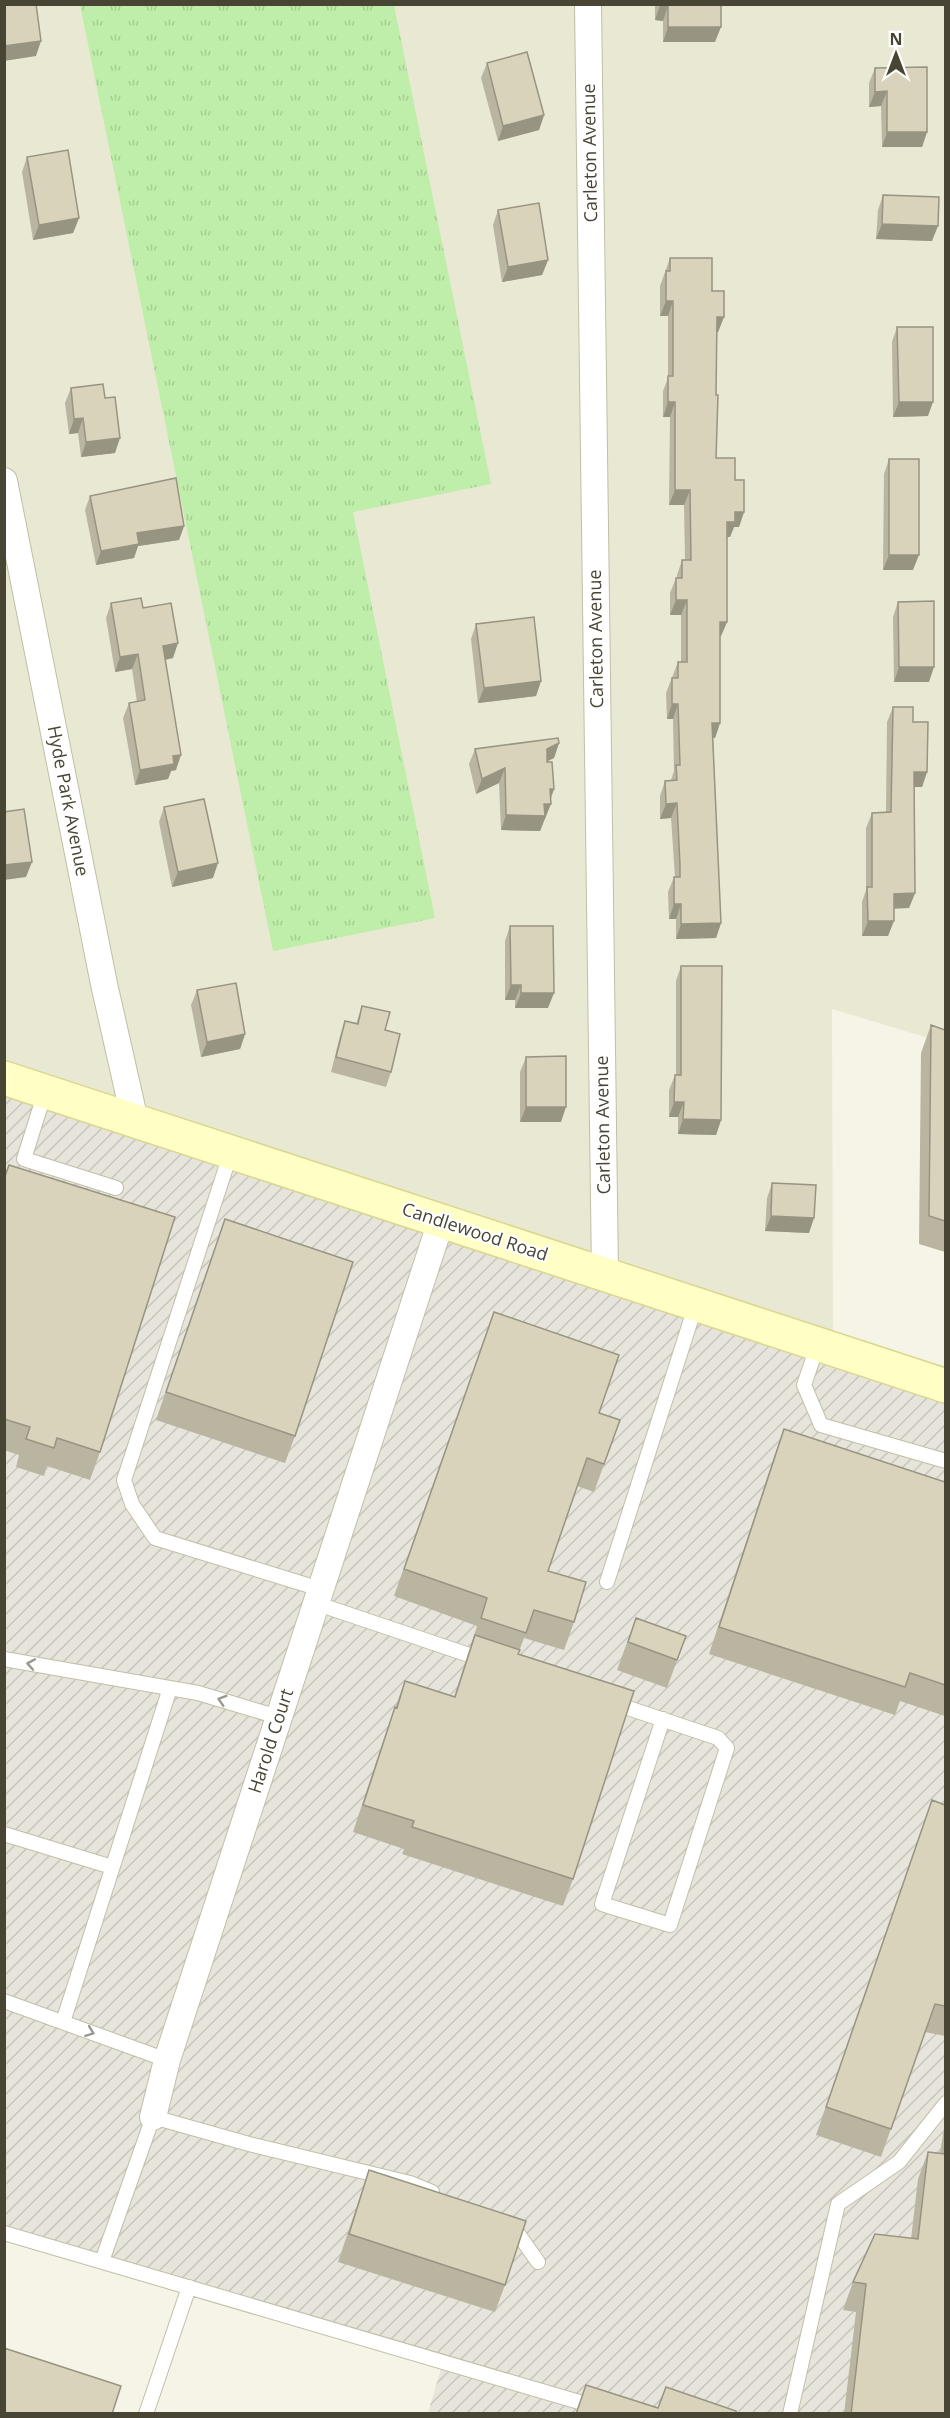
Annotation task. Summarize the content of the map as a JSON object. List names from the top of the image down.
{
  "streets": {
    "street": [
      "Carleton Avenue",
      "Hyde Park Avenue",
      "Candlewood Road",
      "Harold Court"
    ]
  },
  "crossings": [
    ["Carleton Avenue", "Candlewood Road"],
    ["Hyde Park Avenue", "Candlewood Road"],
    ["Candlewood Road", "Harold Court"]
  ],
  "north": "top"
}
